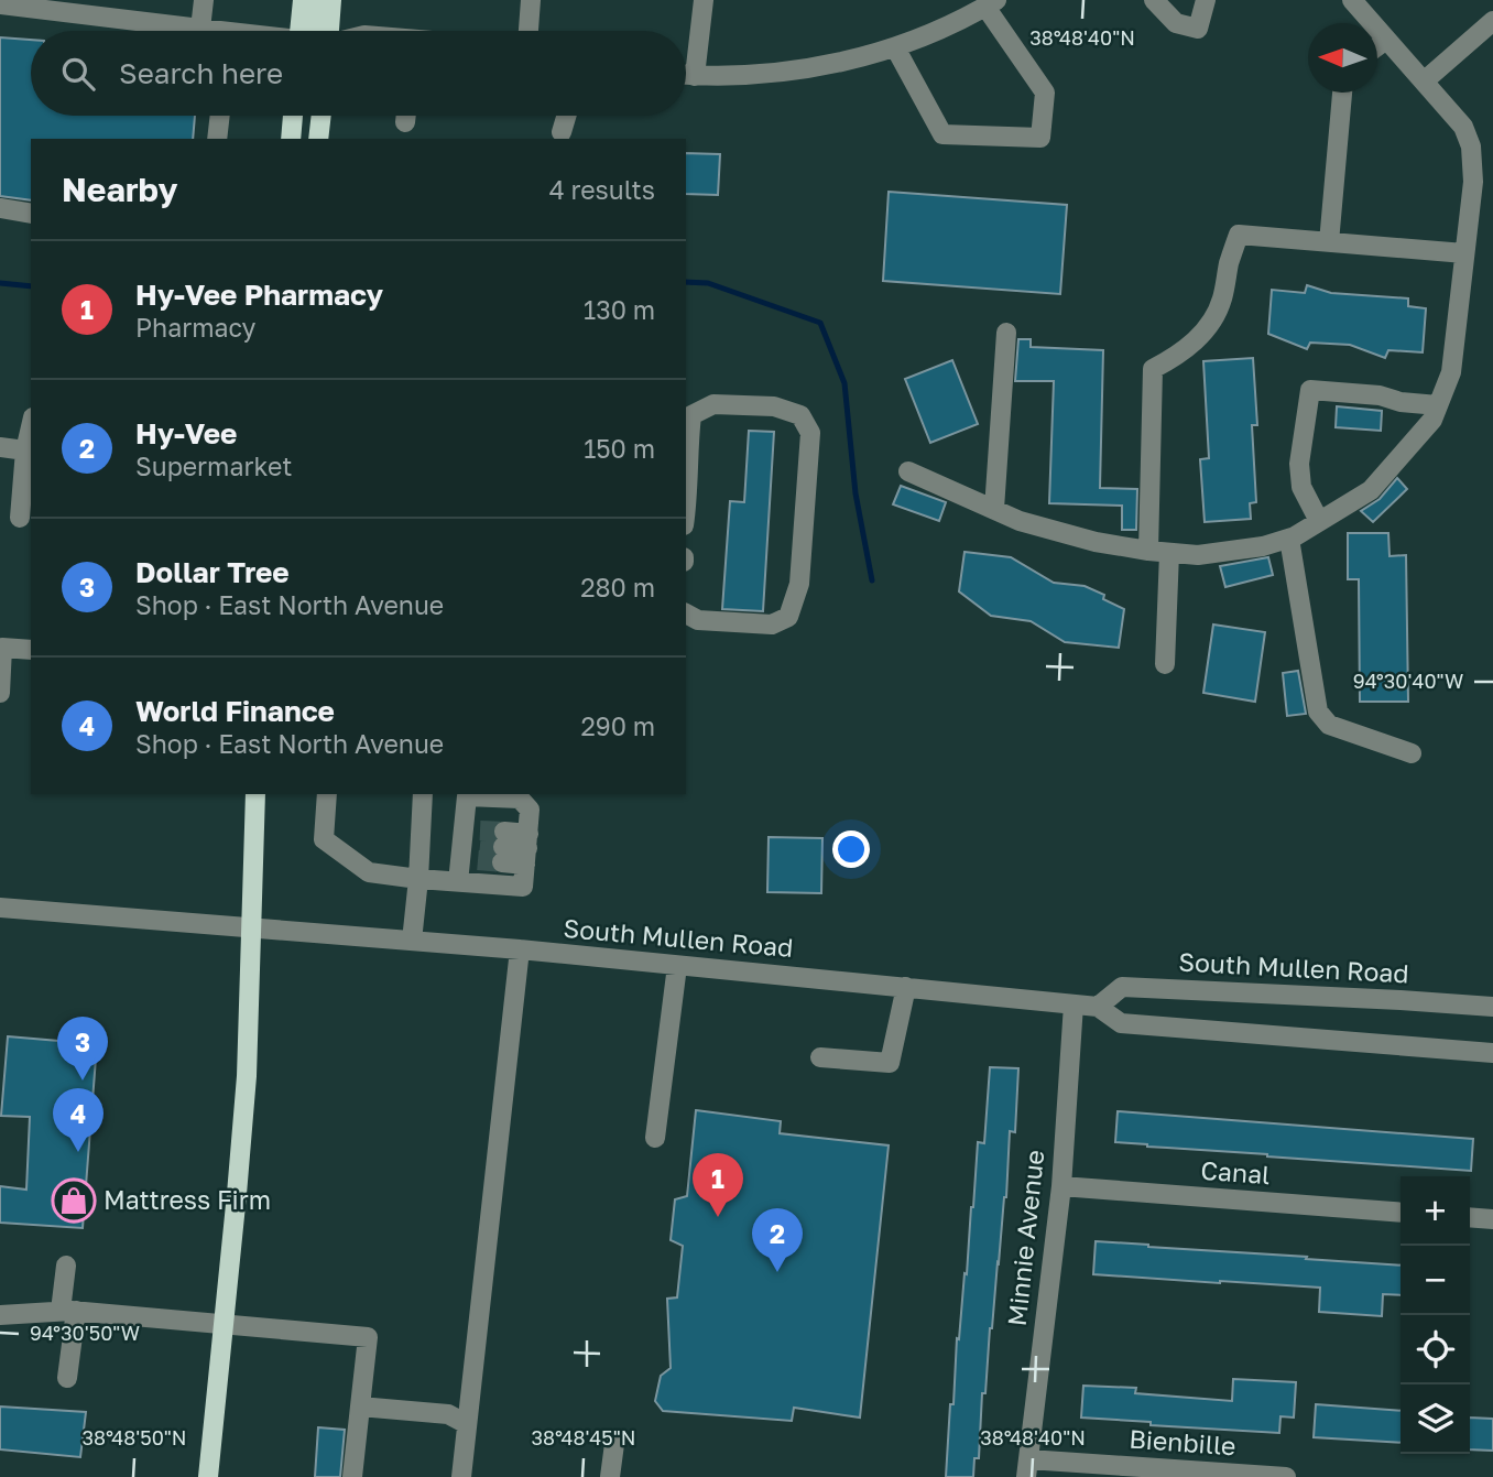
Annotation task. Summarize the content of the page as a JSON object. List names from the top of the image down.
{
  "streets": {
    "street": [
      "South Mullen Road",
      "Canal",
      "Minnie Avenue",
      "Bienbille"
    ]
  },
  "crossings": [
    ["South Mullen Road", "Minnie Avenue"],
    ["Canal", "Minnie Avenue"],
    ["Minnie Avenue", "Bienbille"]
  ],
  "places": {
    "shop": ["Mattress Firm"]
  },
  "north": "left",
  "page": {
    "search": "Search here",
    "heading": ["Nearby", "4 results"],
    "list": [
      {
        "mark": "1",
        "name": "Hy-Vee Pharmacy",
        "note": "Pharmacy",
        "value": "130 m"
      },
      {
        "mark": "2",
        "name": "Hy-Vee",
        "note": "Supermarket",
        "value": "150 m"
      },
      {
        "mark": "3",
        "name": "Dollar Tree",
        "note": "Shop · East North Avenue",
        "value": "280 m"
      },
      {
        "mark": "4",
        "name": "World Finance",
        "note": "Shop · East North Avenue",
        "value": "290 m"
      }
    ],
    "pins": [
      "3",
      "4",
      "1",
      "2"
    ],
    "map_buttons": ["+", "−"]
  },
  "coordinates": [
    "38°48'40\"N",
    "94°30'40\"W",
    "94°30'50\"W",
    "38°48'50\"N",
    "38°48'45\"N"
  ]
}
